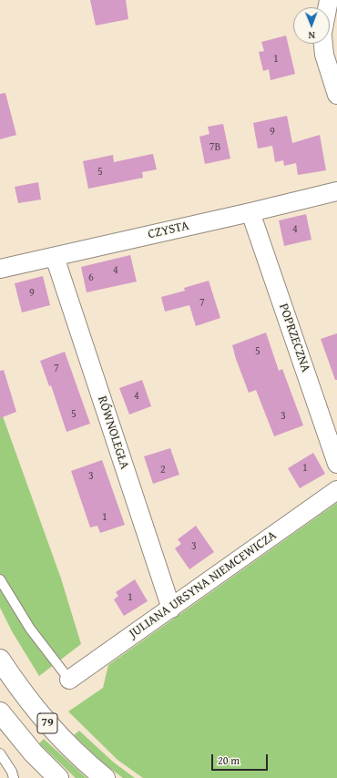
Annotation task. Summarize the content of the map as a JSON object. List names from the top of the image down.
{
  "streets": {
    "main road": ["79"],
    "street": [
      "CZYSTA",
      "POPRZECZNA",
      "RÓWNOLEGŁA",
      "JULIANA URSYNA NIEMCEWICZA"
    ]
  },
  "crossings": [
    ["CZYSTA", "POPRZECZNA"],
    ["CZYSTA", "RÓWNOLEGŁA"],
    ["RÓWNOLEGŁA", "JULIANA URSYNA NIEMCEWICZA"]
  ],
  "house_numbers": [
    "1",
    "9",
    "7B",
    "5",
    "4",
    "4",
    "6",
    "9",
    "7",
    "5",
    "7",
    "4",
    "5",
    "3",
    "1",
    "2",
    "3",
    "1",
    "3",
    "1"
  ],
  "scale_bar": "20 m",
  "north": "bottom"
}
